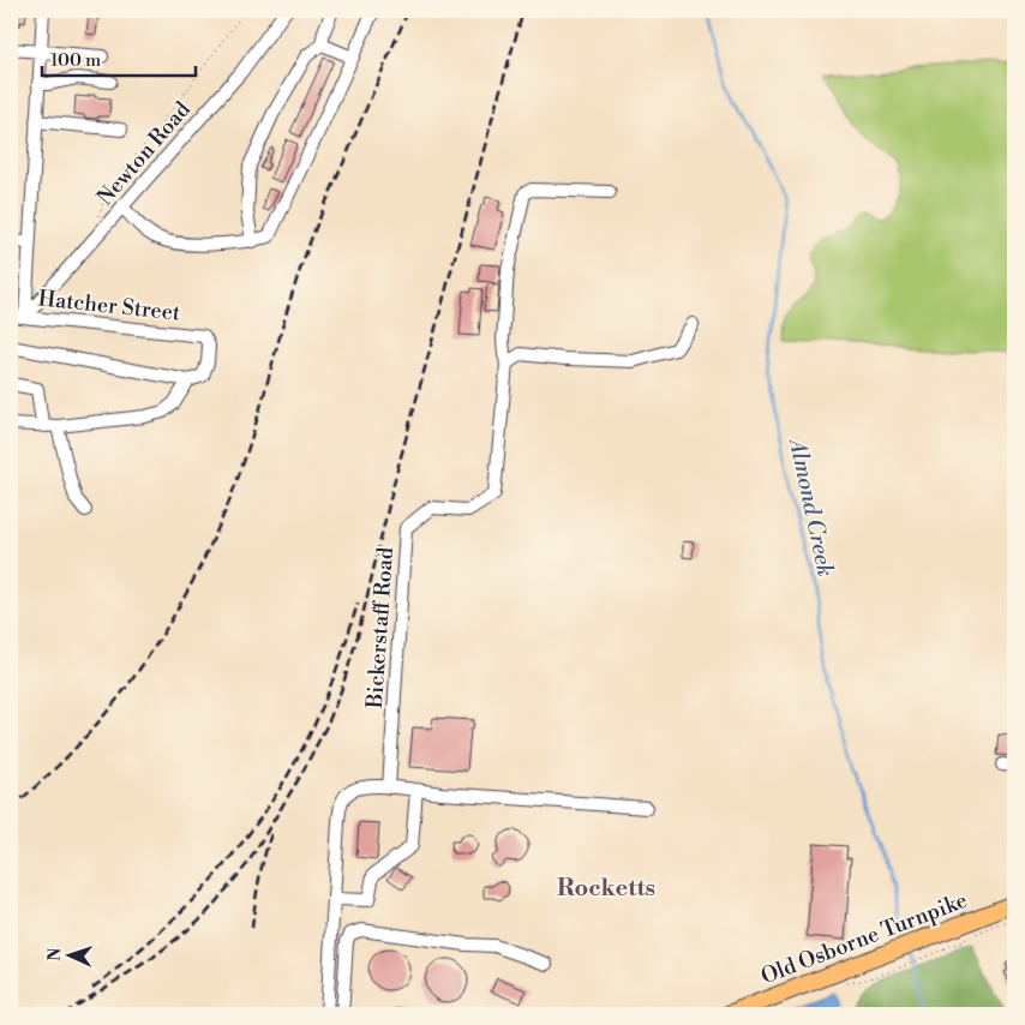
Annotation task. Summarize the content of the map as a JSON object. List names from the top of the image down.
{
  "streets": {
    "main road": ["Old Osborne Turnpike"],
    "street": ["Newton Road", "Hatcher Street", "Bickerstaff Road"]
  },
  "crossings": [
    ["Newton Road", "Hatcher Street"]
  ],
  "districts": ["Rocketts"],
  "water": ["Almond Creek"],
  "scale_bar": "100 m",
  "north": "left"
}
